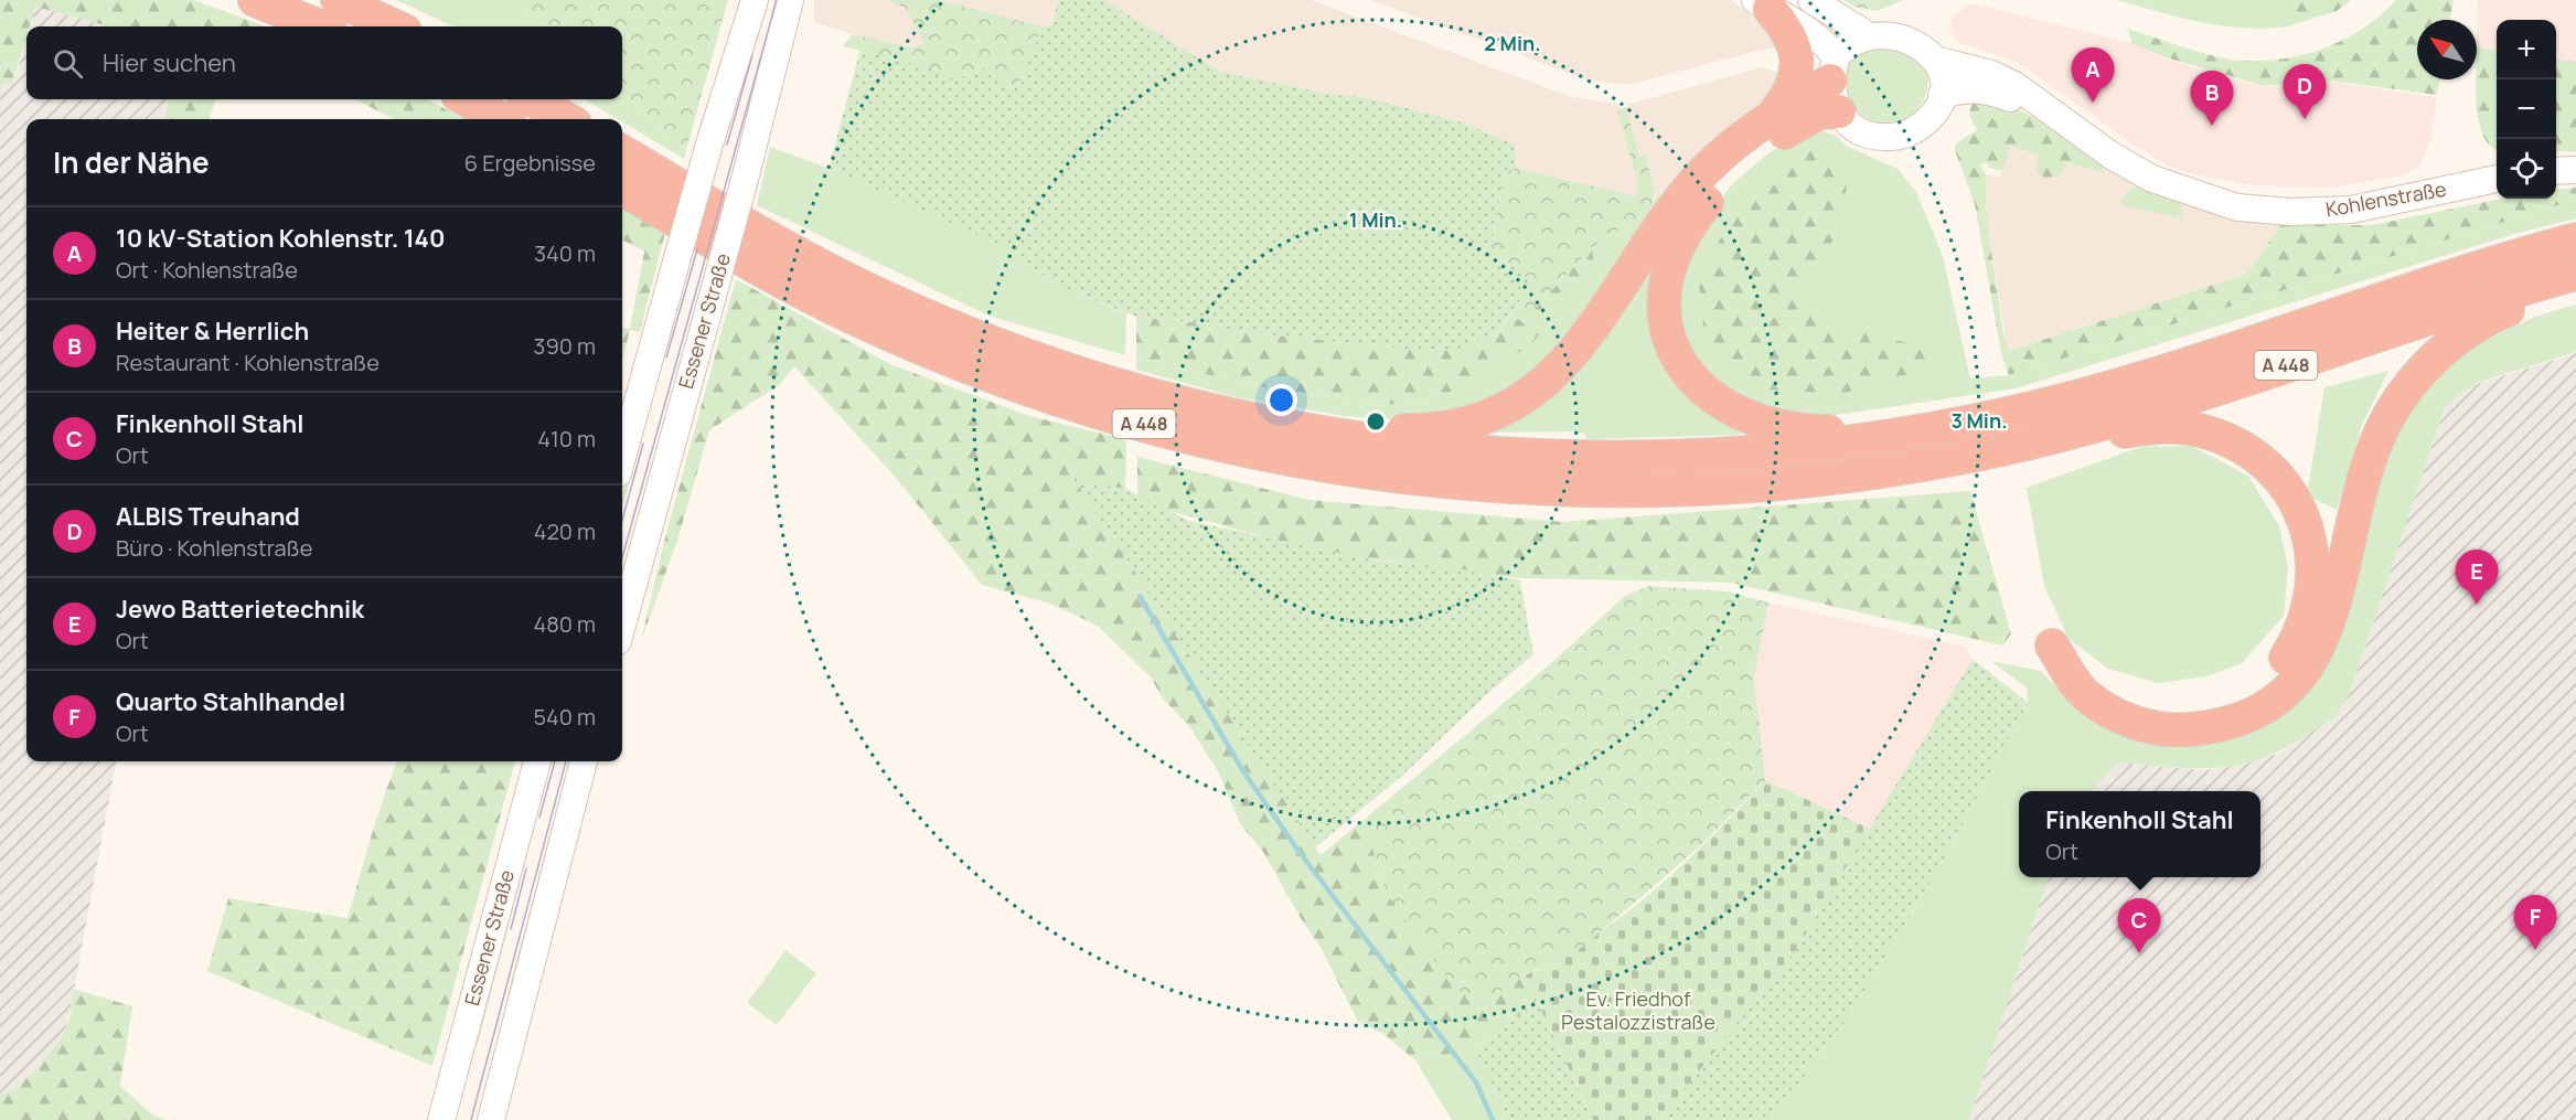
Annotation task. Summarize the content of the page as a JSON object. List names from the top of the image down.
{
  "streets": {
    "highway": ["A 448"],
    "main road": ["Kohlenstraße", "Essener Straße"]
  },
  "parks": ["Ev. Friedhof Pestalozzistraße"],
  "north": "top left",
  "page": {
    "map_buttons": ["+", "−"],
    "search": "Hier suchen",
    "pins": [
      "A",
      "D",
      "B",
      "E",
      "F",
      "C"
    ],
    "heading": ["In der Nähe", "6 Ergebnisse"],
    "list": [
      {
        "mark": "A",
        "name": "10 kV-Station Kohlenstr. 140",
        "note": "Ort · Kohlenstraße",
        "value": "340 m"
      },
      {
        "mark": "B",
        "name": "Heiter & Herrlich",
        "note": "Restaurant · Kohlenstraße",
        "value": "390 m"
      },
      {
        "mark": "C",
        "name": "Finkenholl Stahl",
        "note": "Ort",
        "value": "410 m"
      },
      {
        "mark": "D",
        "name": "ALBIS Treuhand",
        "note": "Büro · Kohlenstraße",
        "value": "420 m"
      },
      {
        "mark": "E",
        "name": "Jewo Batterietechnik",
        "note": "Ort",
        "value": "480 m"
      },
      {
        "mark": "F",
        "name": "Quarto Stahlhandel",
        "note": "Ort",
        "value": "540 m"
      }
    ],
    "popup": ["Finkenholl Stahl", "Ort"]
  },
  "rings": ["2 Min.", "1 Min.", "3 Min."]
}
